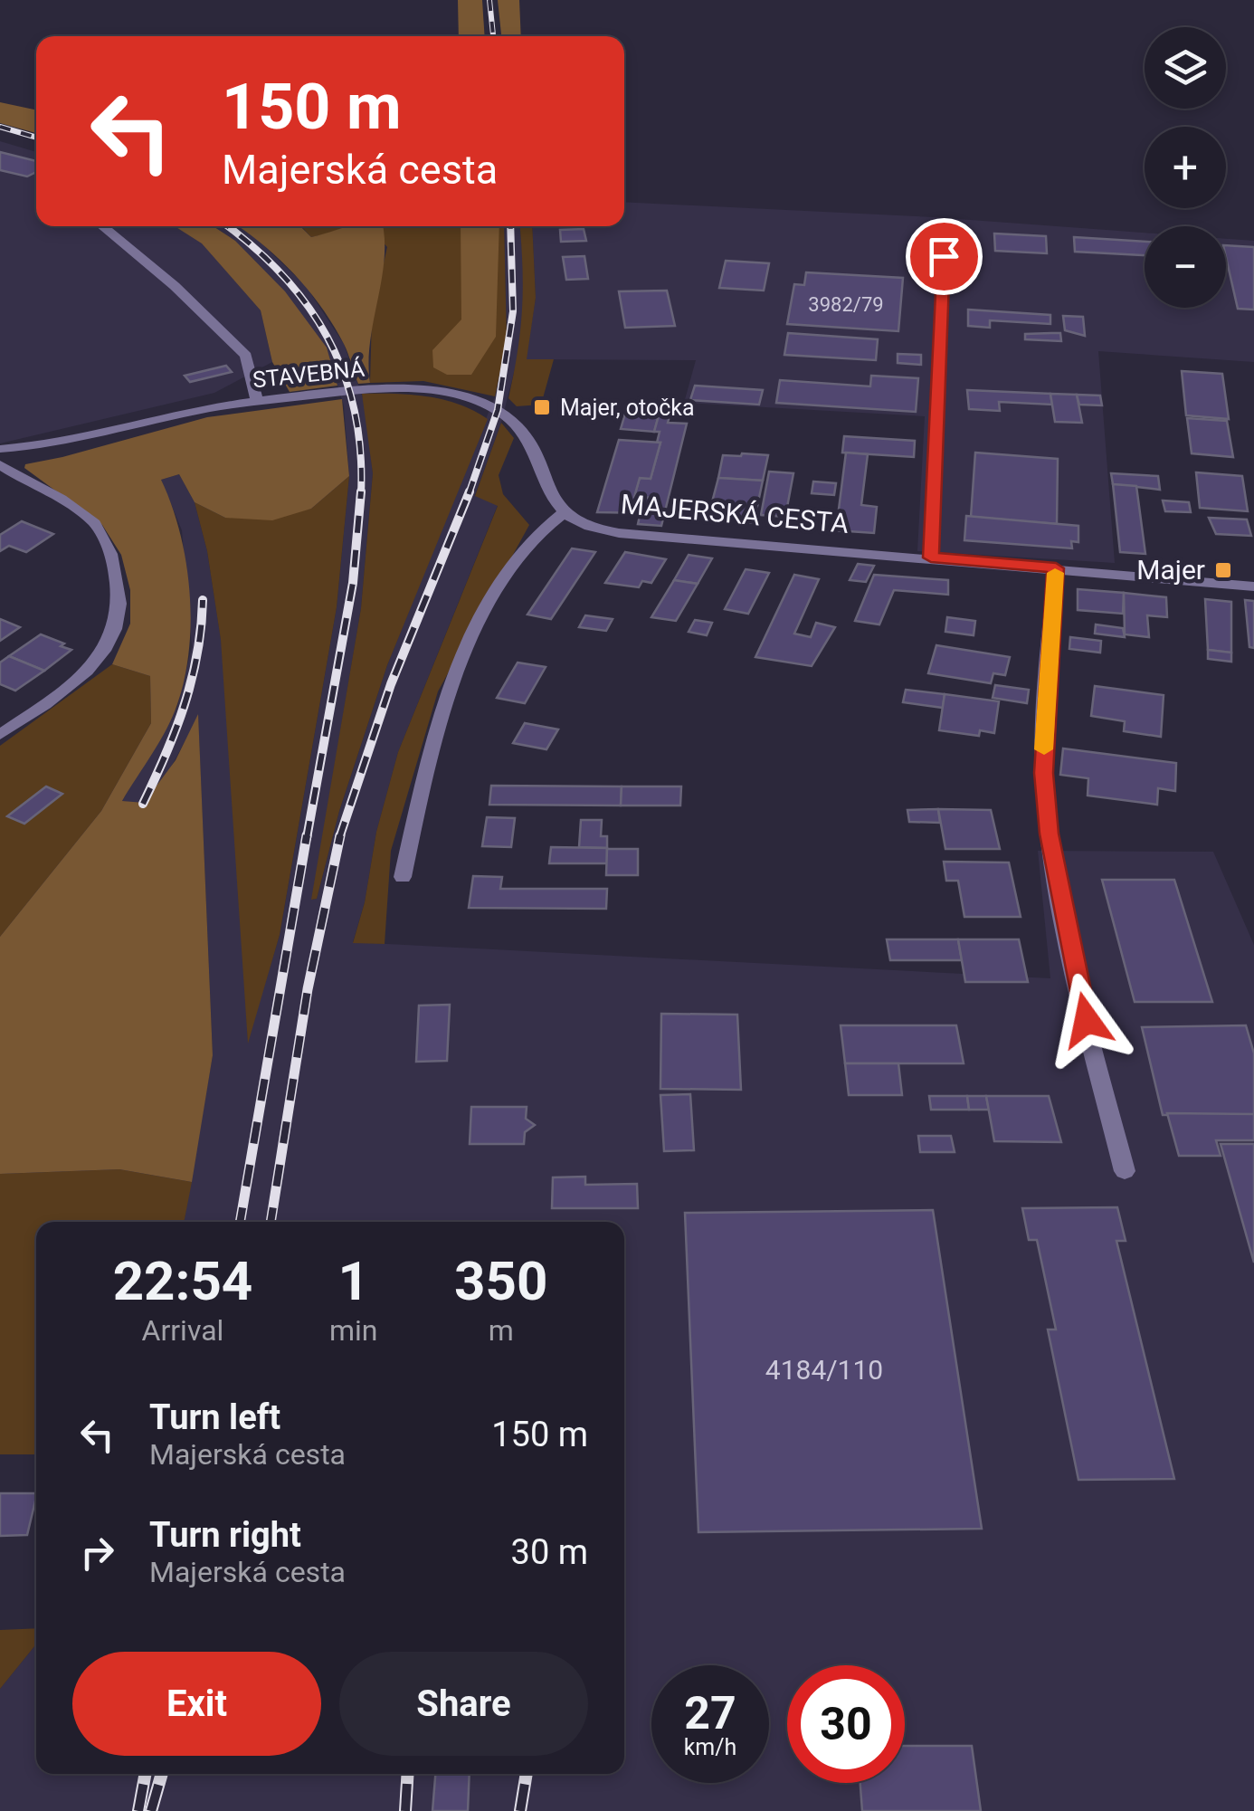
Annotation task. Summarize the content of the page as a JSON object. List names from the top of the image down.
{
  "streets": {
    "street": ["STAVEBNÁ", "MAJERSKÁ CESTA"]
  },
  "crossings": [
    ["STAVEBNÁ", "MAJERSKÁ CESTA"]
  ],
  "places": {
    "transit": ["Majer, otočka", "Majer"]
  },
  "house_numbers": ["3982/79", "4184/110"],
  "page": {
    "map_buttons": ["+", "−"],
    "turn": ["150 m", "Majerská cesta"],
    "eta": [
      "22:54",
      "Arrival",
      "1",
      "min",
      "350",
      "m"
    ],
    "list": [
      {
        "name": "Turn left",
        "note": "Majerská cesta",
        "value": "150 m"
      },
      {
        "name": "Turn right",
        "note": "Majerská cesta",
        "value": "30 m"
      }
    ],
    "buttons": ["Exit", "Share"],
    "speed": "27 km/h",
    "limit": "30"
  }
}
